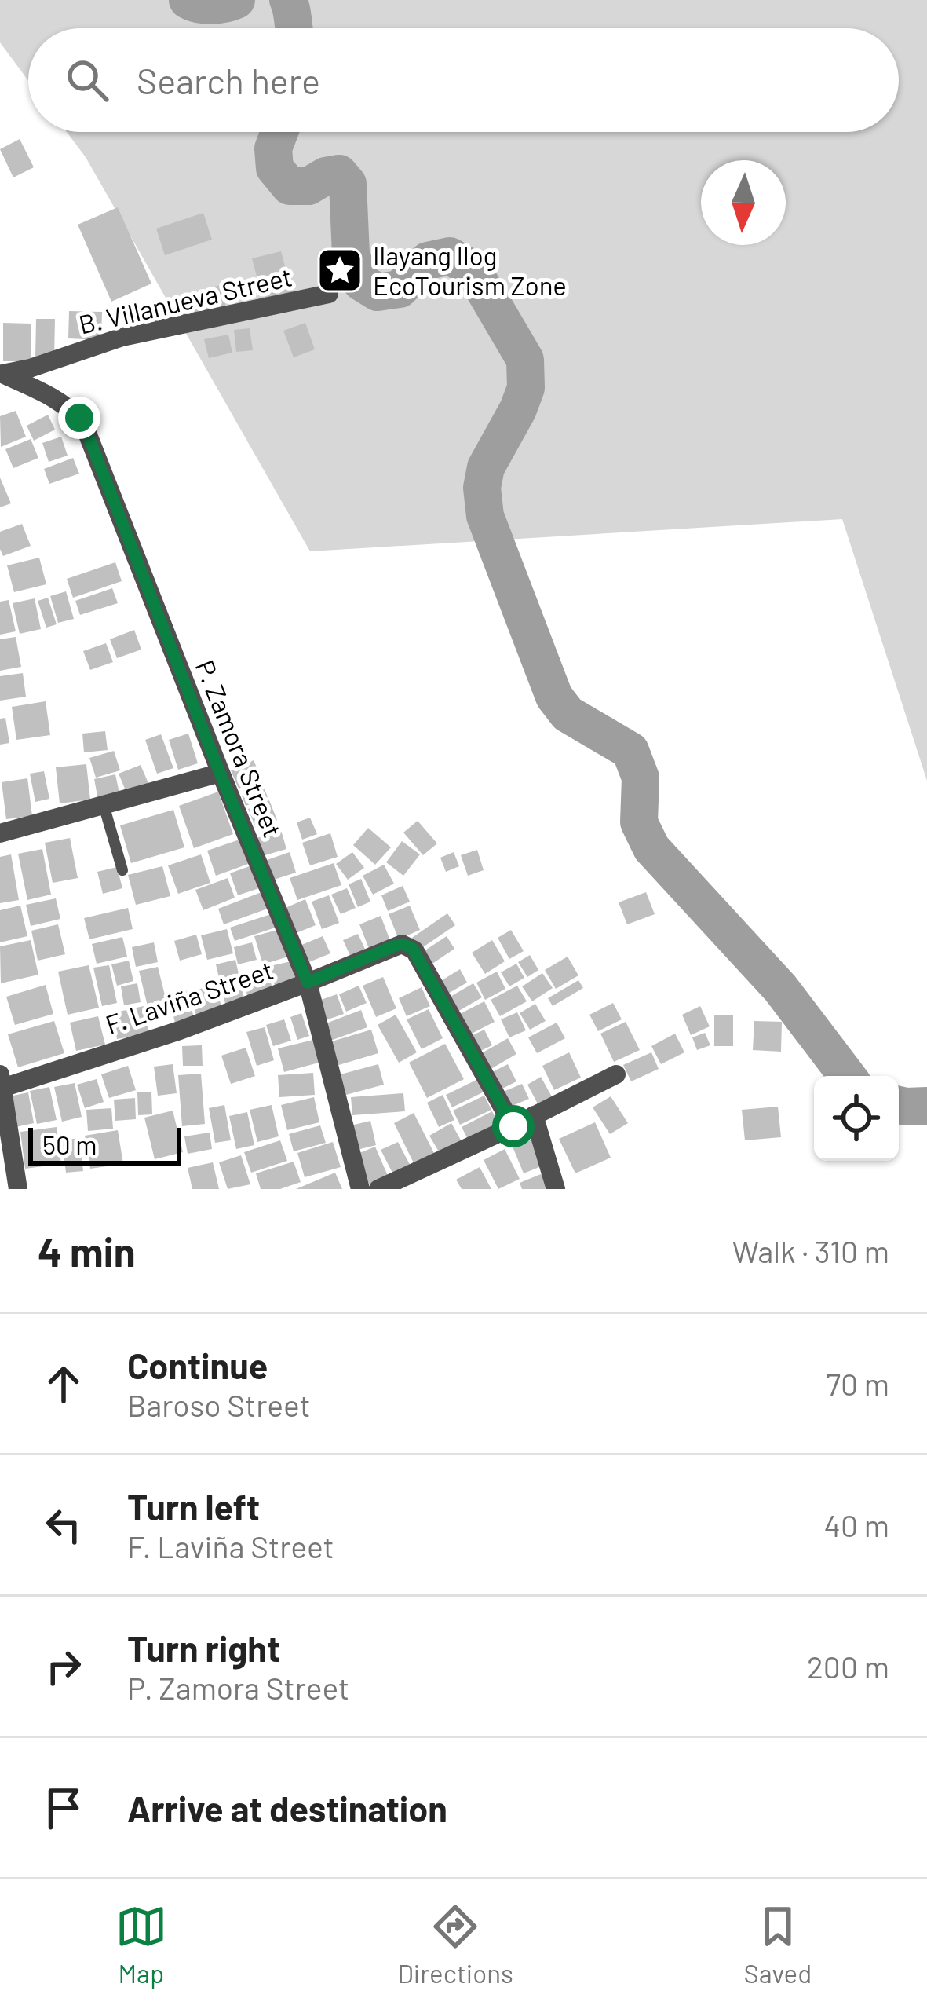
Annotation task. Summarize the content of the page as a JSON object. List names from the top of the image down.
{
  "streets": {
    "street": ["B. Villanueva Street", "P. Zamora Street", "F. Laviña Street"]
  },
  "crossings": [
    ["B. Villanueva Street", "P. Zamora Street"],
    ["P. Zamora Street", "F. Laviña Street"]
  ],
  "places": {
    "place": ["Ilayang Ilog EcoTourism Zone"]
  },
  "scale_bar": "50 m",
  "north": "bottom",
  "page": {
    "search": "Search here",
    "scale": "50 m",
    "heading": ["4 min", "Walk · 310 m"],
    "list": [
      ["Continue", "Baroso Street", "70 m"],
      ["Turn left", "F. Laviña Street", "40 m"],
      ["Turn right", "P. Zamora Street", "200 m"],
      "Arrive at destination"
    ],
    "nav": ["Map", "Directions", "Saved"]
  }
}
